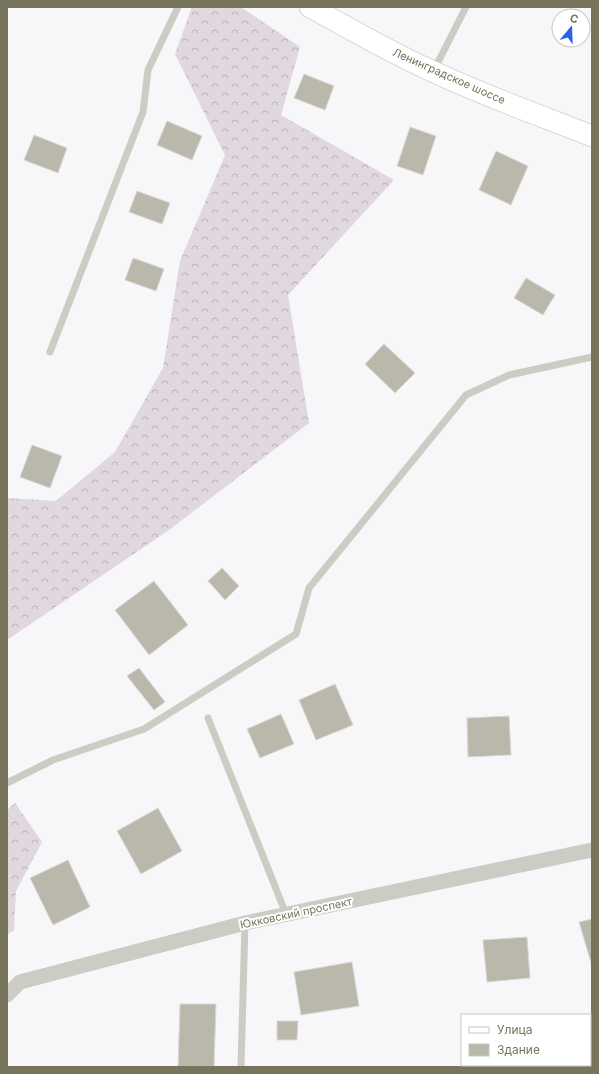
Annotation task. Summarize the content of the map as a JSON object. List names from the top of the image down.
{
  "streets": {
    "main road": ["Ленинградское шоссе"],
    "street": ["Юкковский проспект"]
  },
  "legend": ["Улица", "Здание"],
  "north": "top"
}
